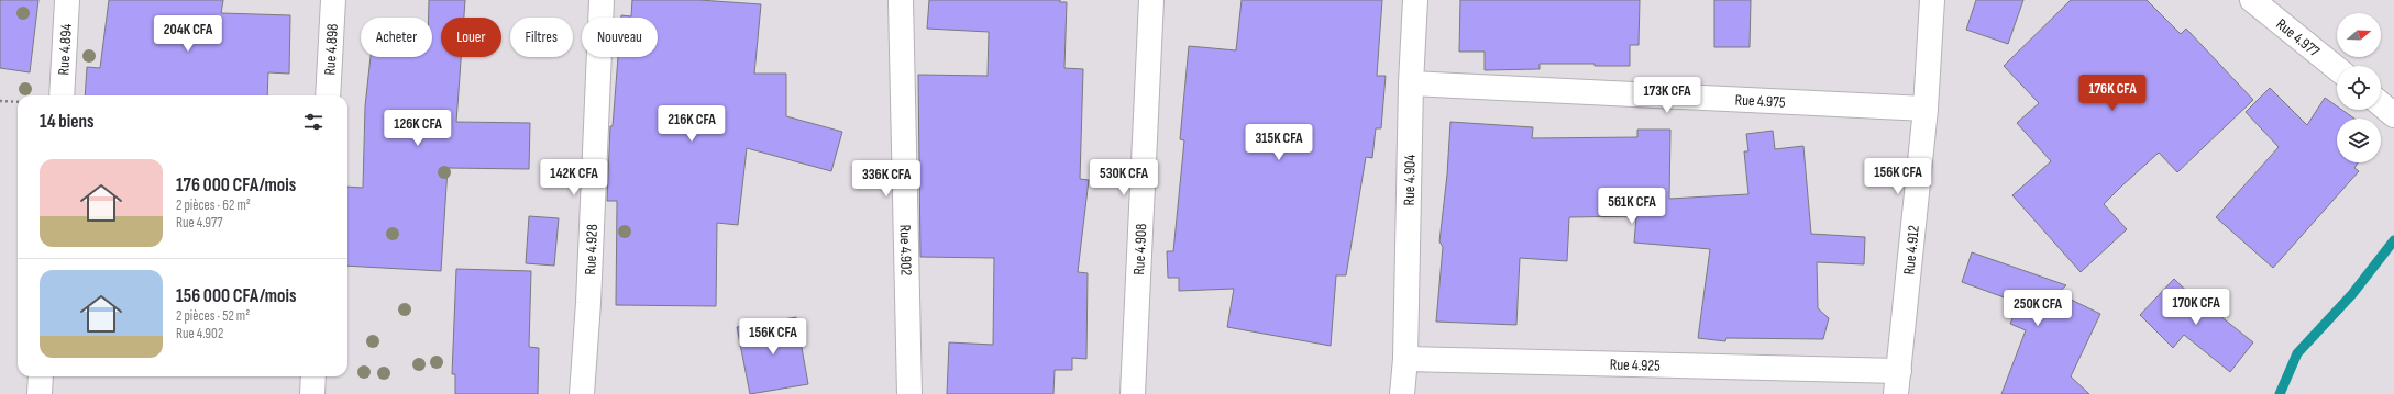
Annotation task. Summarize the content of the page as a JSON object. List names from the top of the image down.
{
  "streets": {
    "street": [
      "Rue 4.977",
      "Rue 4.894",
      "Rue 4.898",
      "Rue 4.975",
      "Rue 4.904",
      "Rue 4.902",
      "Rue 4.908",
      "Rue 4.912",
      "Rue 4.928",
      "Rue 4.925"
    ]
  },
  "crossings": [
    ["Rue 4.975", "Rue 4.904"],
    ["Rue 4.975", "Rue 4.912"],
    ["Rue 4.904", "Rue 4.925"],
    ["Rue 4.912", "Rue 4.925"]
  ],
  "north": "right",
  "page": {
    "price": [
      "204K CFA",
      "176K CFA",
      "173K CFA",
      "216K CFA",
      "126K CFA",
      "315K CFA",
      "156K CFA",
      "142K CFA",
      "530K CFA",
      "336K CFA",
      "561K CFA",
      "170K CFA",
      "250K CFA",
      "156K CFA"
    ],
    "chip": [
      "Acheter",
      "Louer",
      "Filtres",
      "Nouveau"
    ],
    "heading": "14 biens",
    "list": [
      {
        "name": "176 000 CFA/mois",
        "note": "2 pièces · 62 m² · Rue 4.977"
      },
      {
        "name": "156 000 CFA/mois",
        "note": "2 pièces · 52 m² · Rue 4.902"
      }
    ]
  }
}
